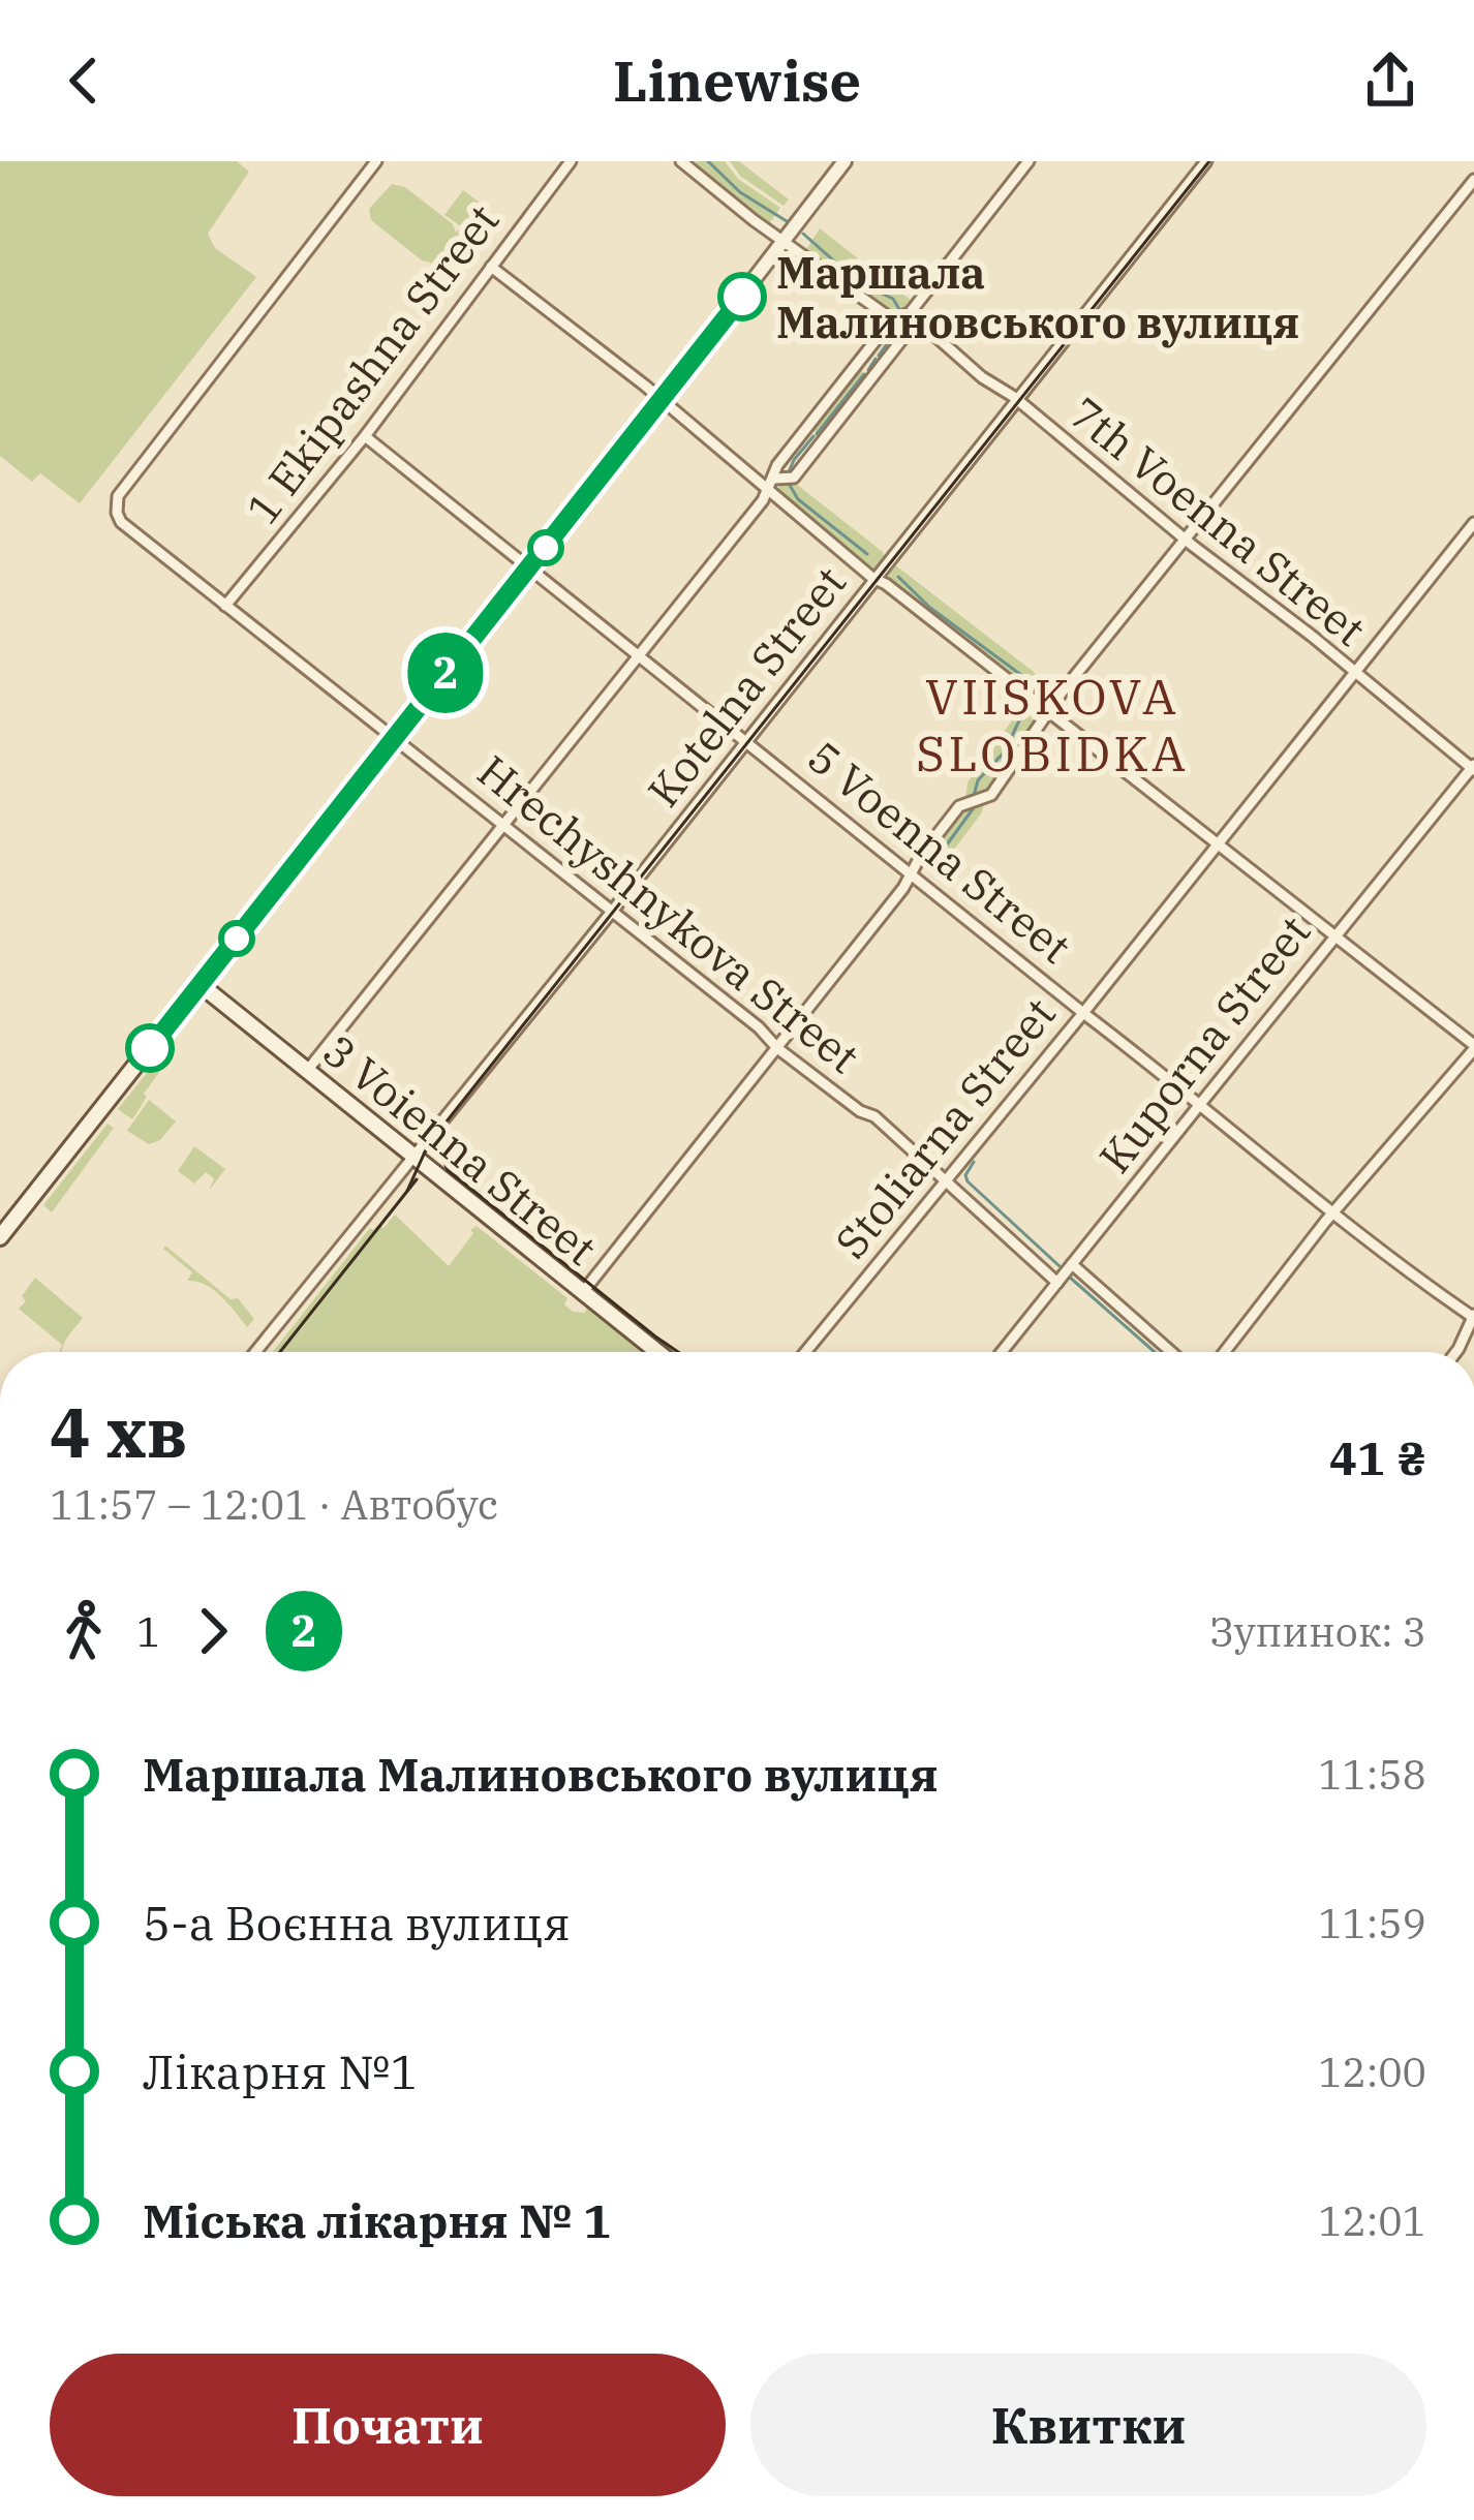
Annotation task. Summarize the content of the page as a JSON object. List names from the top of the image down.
{
  "streets": {
    "main road": ["3 Voienna Street"],
    "street": [
      "1 Ekipashna Street",
      "7th Voenna Street",
      "Kotelna Street",
      "5 Voenna Street",
      "Hrechyshnykova Street",
      "Kuporna Street",
      "Stoliarna Street"
    ]
  },
  "crossings": [
    ["1 Ekipashna Street", "5 Voenna Street"],
    ["1 Ekipashna Street", "Hrechyshnykova Street"],
    ["7th Voenna Street", "Kotelna Street"],
    ["7th Voenna Street", "Kuporna Street"],
    ["7th Voenna Street", "Stoliarna Street"],
    ["Kotelna Street", "5 Voenna Street"],
    ["Kotelna Street", "Hrechyshnykova Street"],
    ["Kotelna Street", "3 Voienna Street"],
    ["5 Voenna Street", "Kuporna Street"],
    ["5 Voenna Street", "Stoliarna Street"],
    ["Hrechyshnykova Street", "Kuporna Street"],
    ["Hrechyshnykova Street", "Stoliarna Street"]
  ],
  "districts": ["VIISKOVA SLOBIDKA"],
  "places": ["Маршала Малиновського вулиця"],
  "lines": ["bus line 2"],
  "page": {
    "header": "Linewise",
    "on_map": "2",
    "heading": ["4 хв", "11:57 – 12:01 · Автобус", "41 ₴"],
    "legs": ["1", "2", "Зупинок: 3"],
    "list": [
      {
        "name": "Маршала Малиновського вулиця",
        "value": "11:58"
      },
      {
        "name": "5-а Воєнна вулиця",
        "value": "11:59"
      },
      {
        "name": "Лікарня №1",
        "value": "12:00"
      },
      {
        "name": "Міська лікарня № 1",
        "value": "12:01"
      }
    ],
    "buttons": ["Почати", "Квитки"]
  }
}
